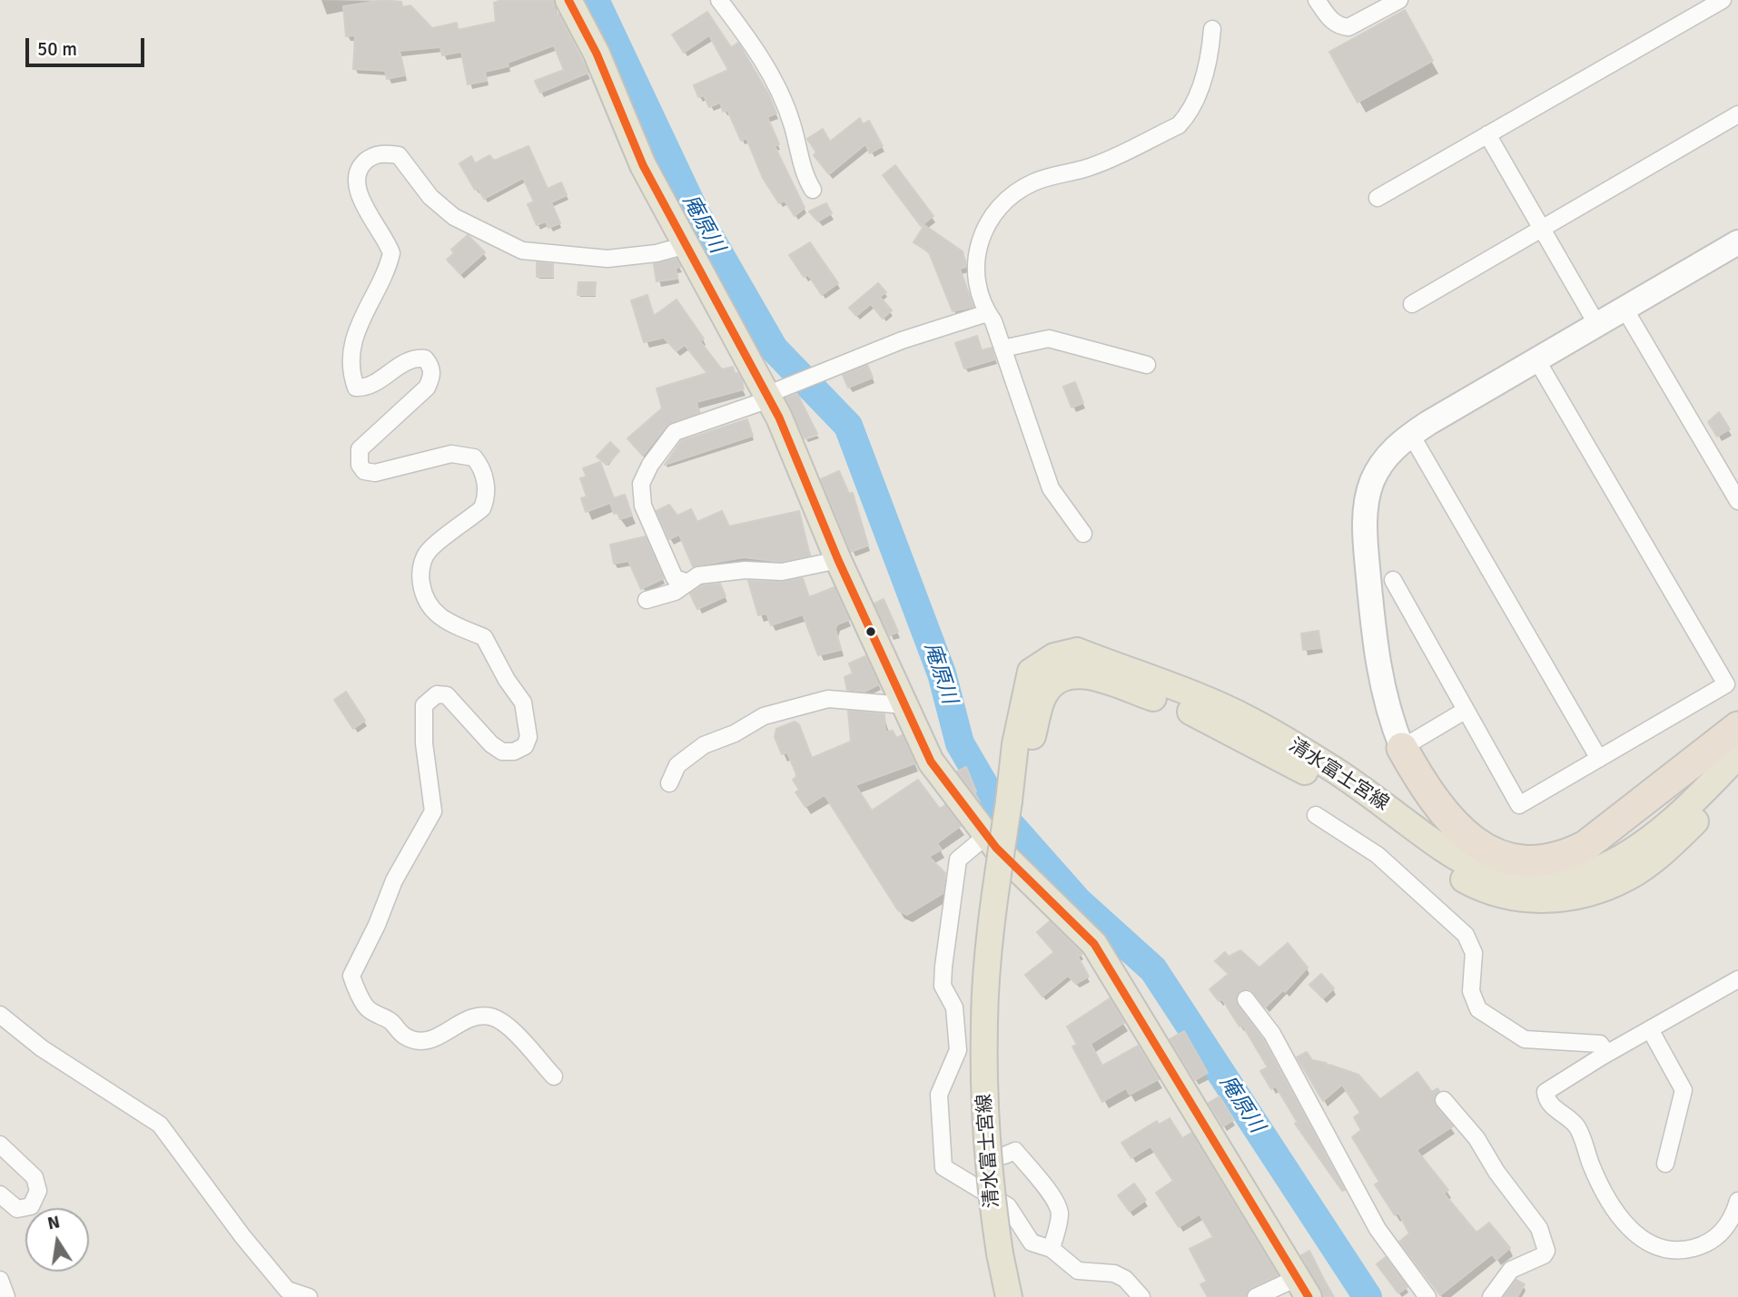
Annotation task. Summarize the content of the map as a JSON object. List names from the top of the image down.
{
  "streets": {
    "main road": ["清水富士宮線"]
  },
  "water": ["庵原川"],
  "scale_bar": "50 m",
  "north": "top"
}
